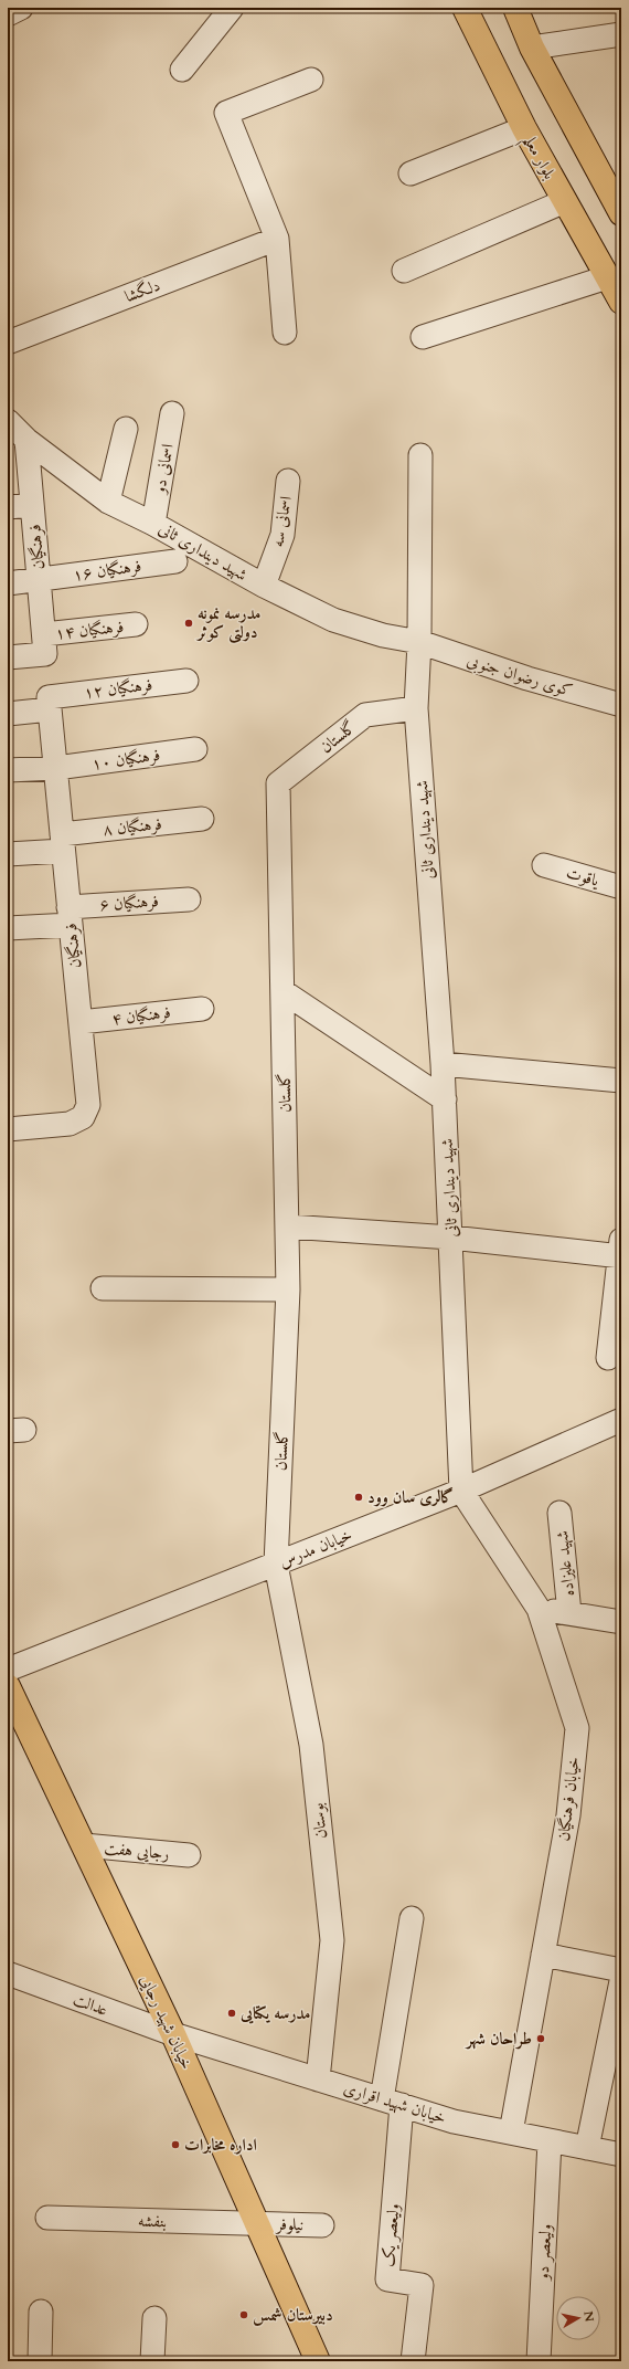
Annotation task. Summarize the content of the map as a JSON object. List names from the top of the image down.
{
  "streets": {
    "main road": ["بلوار معلم", "خیابان شهید رجایی"],
    "street": [
      "دلگشا",
      "اسمانی دو",
      "اسمانی سه",
      "فرهنگیان",
      "شهید دینداری ثانی",
      "فرهنگیان ۱۶",
      "فرهنگیان ۱۴",
      "کوی رضوان جنوبی",
      "فرهنگیان ۱۲",
      "گلستان",
      "فرهنگیان ۱۰",
      "فرهنگیان ۸",
      "یاقوت",
      "فرهنگیان ۶",
      "فرهنگیان ۴",
      "خیابان مدرس",
      "شهید علیزاده",
      "خیابان فرهنگیان",
      "بوستان",
      "رجایی هفت",
      "عدالت",
      "خیابان شهید اقراری",
      "بنفشه",
      "نیلوفر",
      "ولیعصر یک",
      "ولیعصر دو"
    ]
  },
  "crossings": [
    ["اسمانی دو", "شهید دینداری ثانی"],
    ["اسمانی سه", "شهید دینداری ثانی"],
    ["فرهنگیان", "شهید دینداری ثانی"],
    ["فرهنگیان", "فرهنگیان ۱۶"],
    ["فرهنگیان", "فرهنگیان ۱۴"],
    ["فرهنگیان", "فرهنگیان ۱۲"],
    ["فرهنگیان", "فرهنگیان ۱۰"],
    ["فرهنگیان", "فرهنگیان ۸"],
    ["فرهنگیان", "فرهنگیان ۶"],
    ["فرهنگیان", "فرهنگیان ۴"],
    ["شهید دینداری ثانی", "کوی رضوان جنوبی"],
    ["شهید دینداری ثانی", "گلستان"],
    ["شهید دینداری ثانی", "خیابان مدرس"],
    ["شهید دینداری ثانی", "خیابان فرهنگیان"],
    ["گلستان", "خیابان مدرس"],
    ["گلستان", "بوستان"],
    ["خیابان مدرس", "خیابان فرهنگیان"],
    ["خیابان مدرس", "بوستان"],
    ["خیابان فرهنگیان", "خیابان شهید اقراری"],
    ["بوستان", "خیابان شهید اقراری"],
    ["رجایی هفت", "خیابان شهید رجایی"],
    ["عدالت", "خیابان شهید رجایی"],
    ["عدالت", "خیابان شهید اقراری"],
    ["خیابان شهید رجایی", "خیابان شهید اقراری"],
    ["خیابان شهید رجایی", "بنفشه"],
    ["خیابان شهید رجایی", "نیلوفر"],
    ["خیابان شهید اقراری", "ولیعصر یک"],
    ["خیابان شهید اقراری", "ولیعصر دو"],
    ["بنفشه", "نیلوفر"]
  ],
  "places": [
    "مدرسه نمونه دولتی کوثر",
    "گالری سان وود",
    "مدرسه یکتایی",
    "طراحان شهر",
    "اداره مخابرات",
    "دبیرستان شمس"
  ],
  "north": "right"
}
